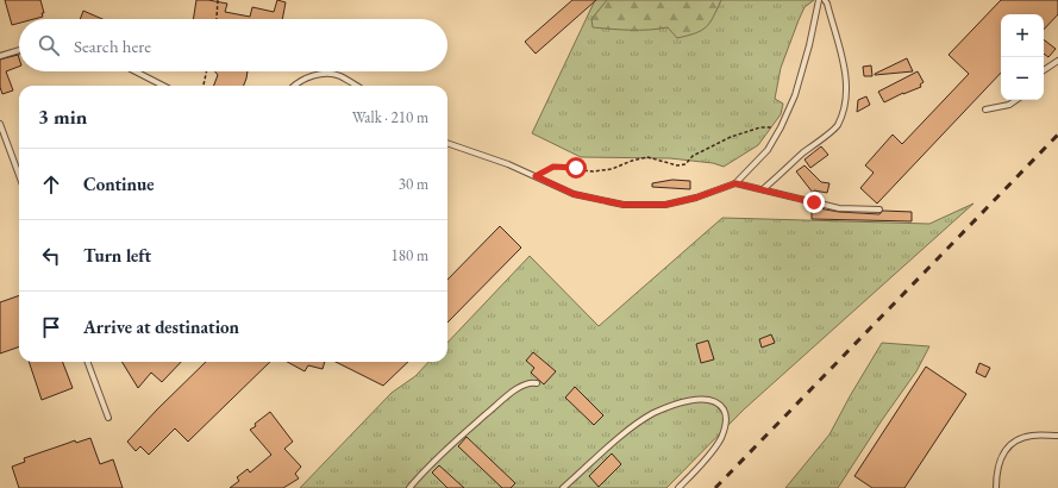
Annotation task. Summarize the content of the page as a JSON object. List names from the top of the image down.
{
  "page": {
    "map_buttons": ["+", "−"],
    "search": "Search here",
    "heading": ["3 min", "Walk · 210 m"],
    "list": [
      ["Continue", "30 m"],
      ["Turn left", "180 m"],
      "Arrive at destination"
    ]
  }
}
